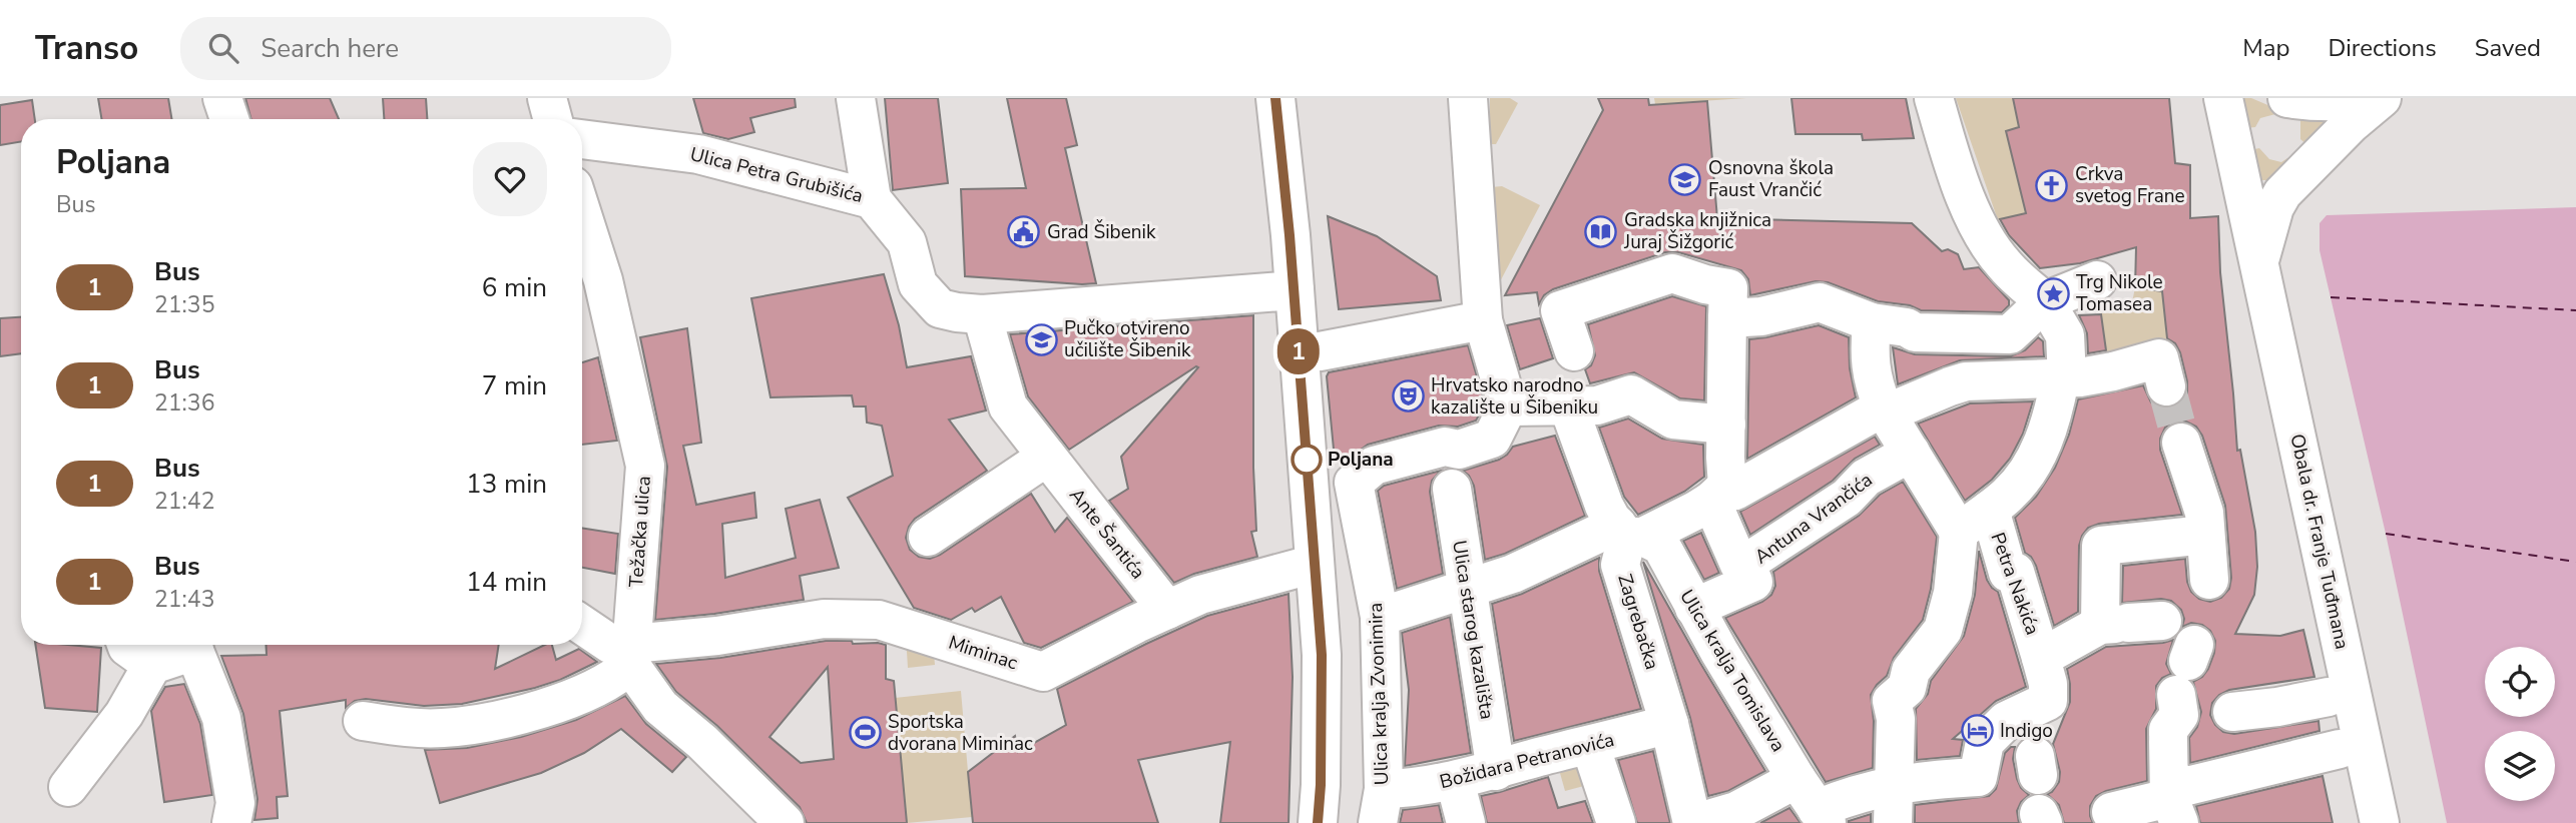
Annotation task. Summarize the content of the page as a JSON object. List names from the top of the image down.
{
  "streets": {
    "street": [
      "Ulica Petra Grubišića",
      "Antuna Vrančića",
      "Težačka ulica",
      "Ante Šantića",
      "Obala dr. Franje Tuđmana",
      "Petra Nakića",
      "Zagrebačka",
      "Ulica starog kazališta",
      "Miminac",
      "Ulica kralja Tomislava",
      "Ulica kralja Zvonimira",
      "Božidara Petranovića"
    ]
  },
  "crossings": [
    ["Ulica Petra Grubišića", "Ante Šantića"],
    ["Antuna Vrančića", "Ulica kralja Tomislava"],
    ["Težačka ulica", "Miminac"],
    ["Ante Šantića", "Miminac"],
    ["Zagrebačka", "Ulica kralja Tomislava"],
    ["Zagrebačka", "Božidara Petranovića"],
    ["Ulica starog kazališta", "Ulica kralja Zvonimira"],
    ["Ulica starog kazališta", "Božidara Petranovića"],
    ["Ulica kralja Zvonimira", "Božidara Petranovića"]
  ],
  "places": {
    "school or university": ["Osnovna škola Faust Vrančić", "Pučko otvireno učilište Šibenik"],
    "church": ["Crkva svetog Frane"],
    "library": ["Gradska knjižnica Juraj Šižgorić"],
    "public building": ["Grad Šibenik"],
    "place": ["Trg Nikole Tomasea"],
    "theatre": ["Hrvatsko narodno kazalište u Šibeniku"],
    "other": ["Poljana"],
    "hotel": ["Indigo"],
    "sports": ["Sportska dvorana Miminac"]
  },
  "lines": ["bus line 1"],
  "page": {
    "header": "Transo",
    "search": "Search here",
    "nav": ["Map", "Directions", "Saved"],
    "on_map": "1",
    "heading": ["Poljana", "Bus"],
    "list": [
      {
        "mark": "1",
        "name": "Bus",
        "note": "21:35",
        "value": "6 min"
      },
      {
        "mark": "1",
        "name": "Bus",
        "note": "21:36",
        "value": "7 min"
      },
      {
        "mark": "1",
        "name": "Bus",
        "note": "21:42",
        "value": "13 min"
      },
      {
        "mark": "1",
        "name": "Bus",
        "note": "21:43",
        "value": "14 min"
      }
    ]
  }
}
